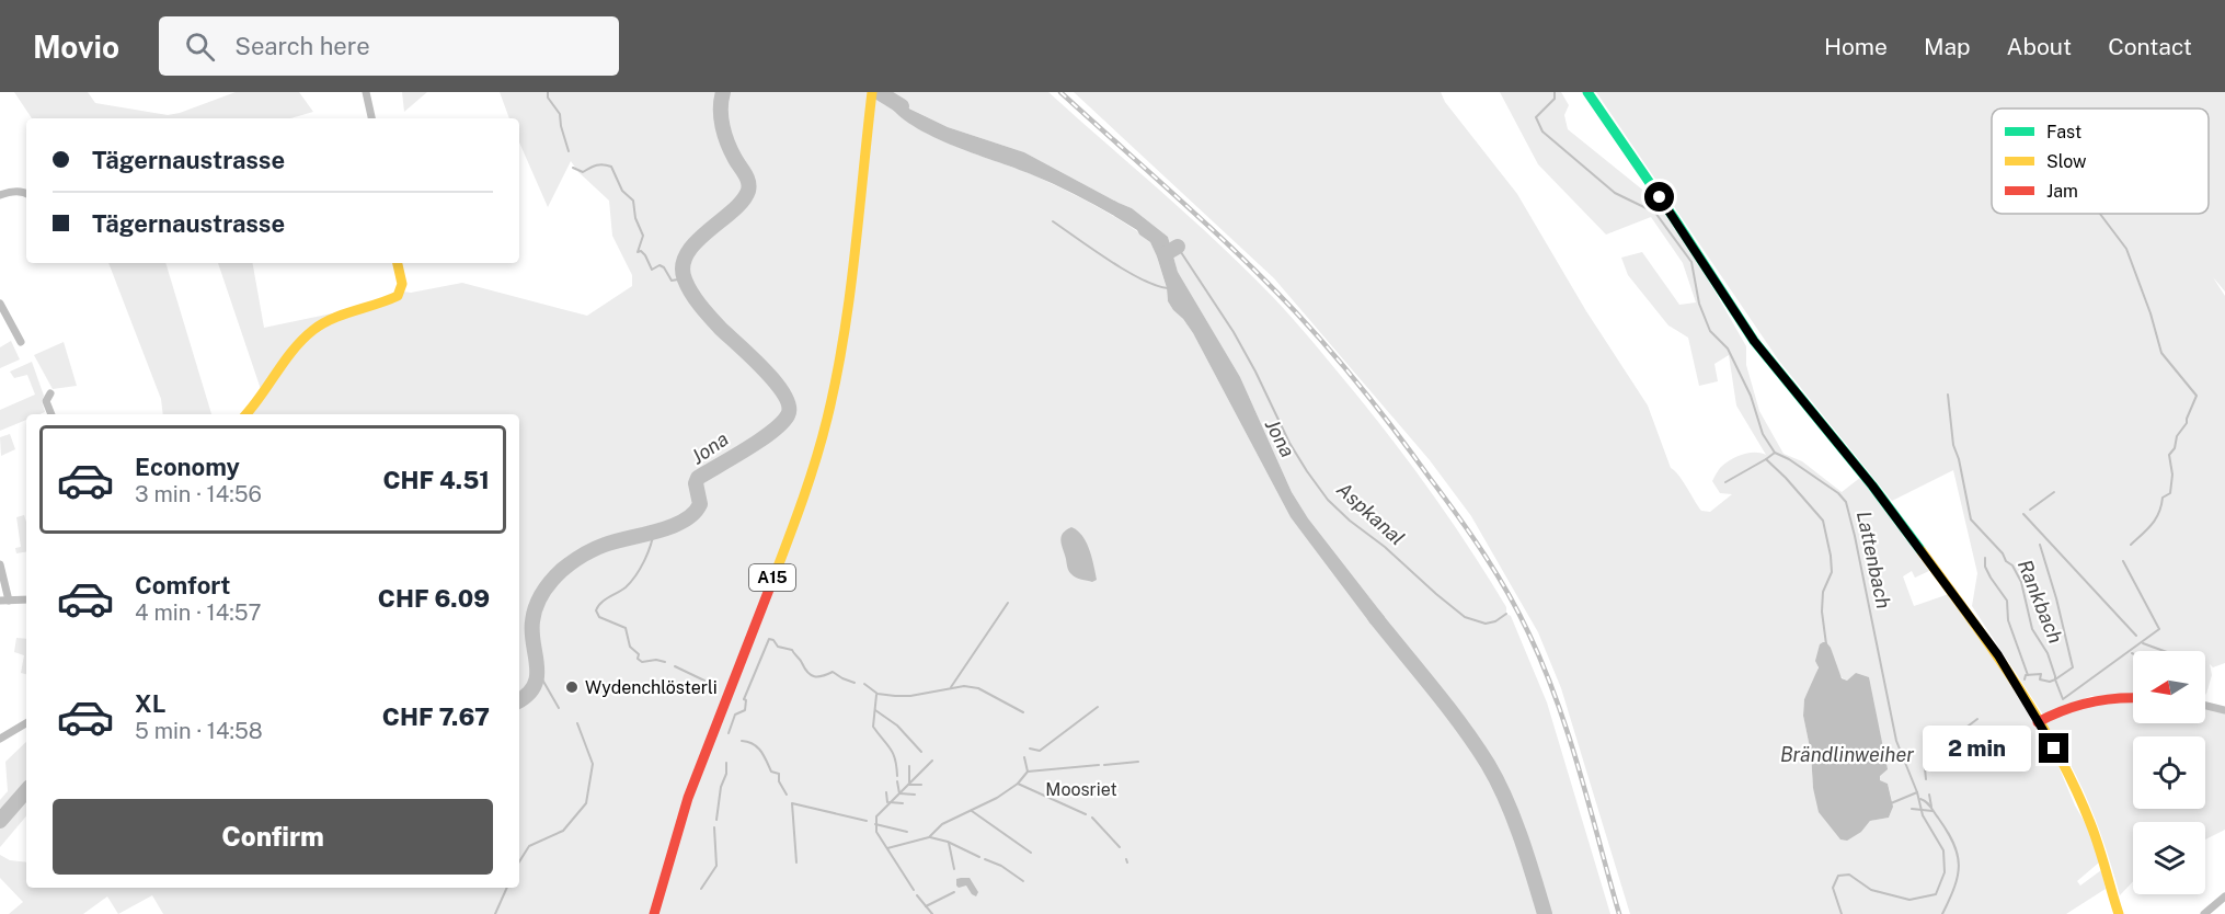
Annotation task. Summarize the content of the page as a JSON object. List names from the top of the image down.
{
  "streets": {
    "main road": ["A15"]
  },
  "water": [
    "Jona",
    "Aspkanal",
    "Lattenbach",
    "Rankbach",
    "Brändlinweiher"
  ],
  "parks": ["Moosriet"],
  "places": ["Wydenchlösterli"],
  "legend": ["Fast", "Slow", "Jam"],
  "north": "left",
  "page": {
    "header": "Movio",
    "search": "Search here",
    "nav": [
      "Home",
      "Map",
      "About",
      "Contact"
    ],
    "banner": ["Tägernaustrasse", "Tägernaustrasse"],
    "list": [
      {
        "name": "Economy",
        "note": "3 min · 14:56",
        "value": "CHF 4.51"
      },
      {
        "name": "Comfort",
        "note": "4 min · 14:57",
        "value": "CHF 6.09"
      },
      {
        "name": "XL",
        "note": "5 min · 14:58",
        "value": "CHF 7.67"
      }
    ],
    "bubble": "2 min",
    "buttons": "Confirm"
  }
}
